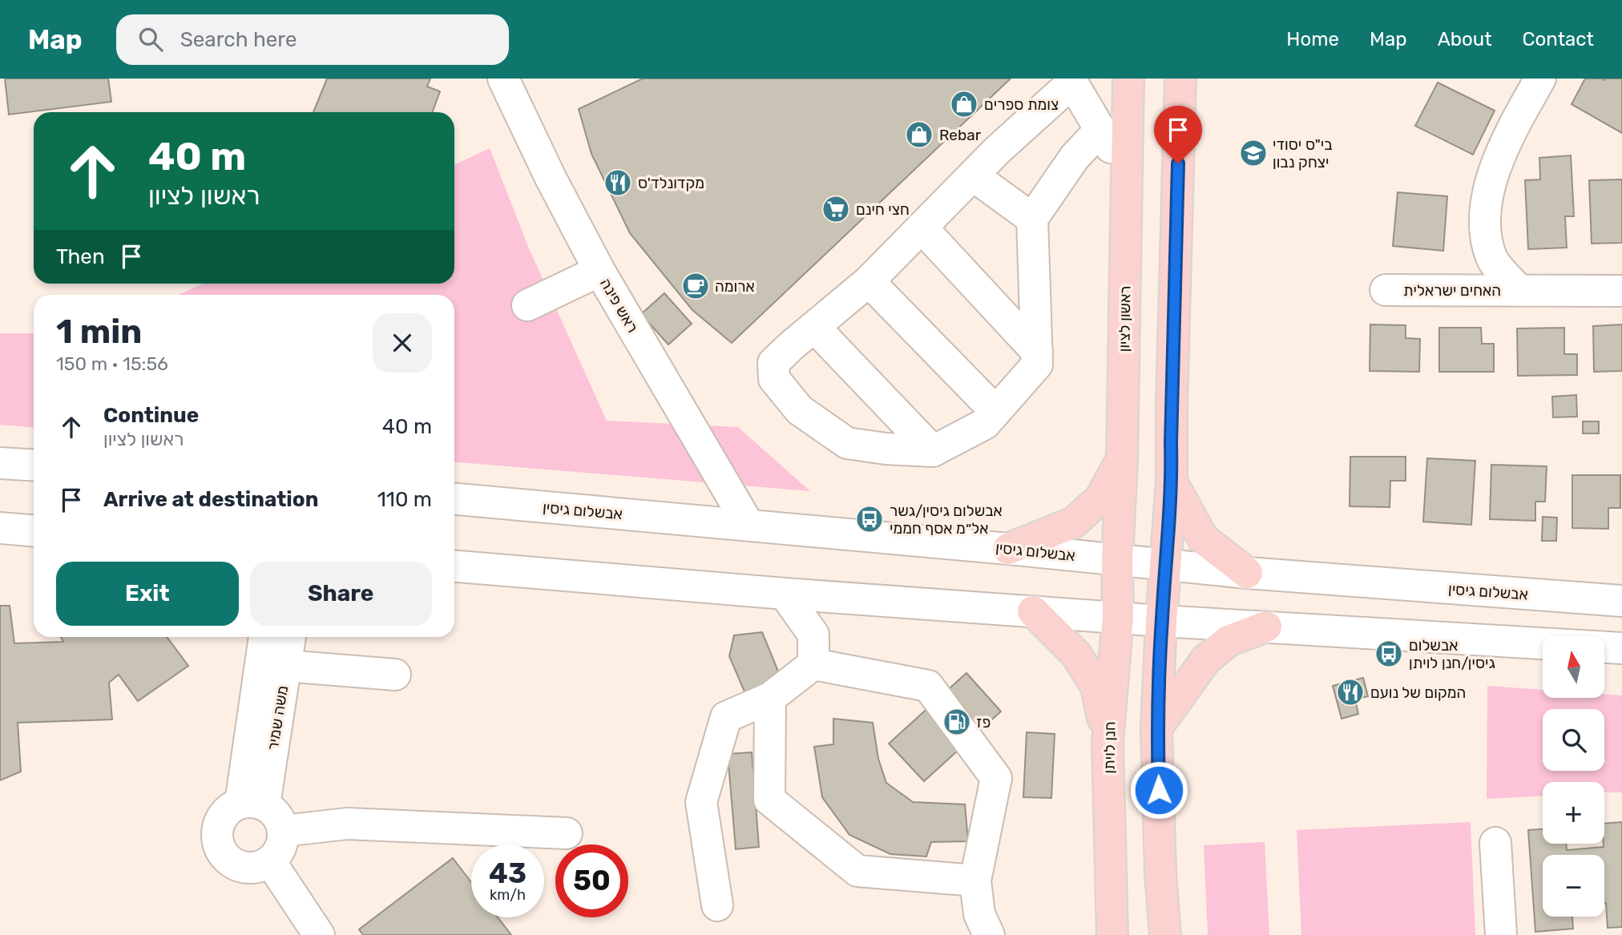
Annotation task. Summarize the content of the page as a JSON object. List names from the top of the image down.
{
  "streets": {
    "main road": ["ראשון לציון", "חנן לויתן"],
    "street": [
      "האחים ישראלית",
      "ראש פינה",
      "אבשלום גיסין",
      "משה שמיר"
    ]
  },
  "crossings": [
    ["ראש פינה", "אבשלום גיסין"],
    ["ראשון לציון", "אבשלום גיסין"],
    ["ראשון לציון", "חנן לויתן"],
    ["אבשלום גיסין", "חנן לויתן"]
  ],
  "places": {
    "shop": ["צומת ספרים", "Rebar"],
    "school or university": ["בי\"ס יסודי יצחק נבון"],
    "restaurant": ["מקדונלד'ס", "המקום של נועם"],
    "supermarket": ["חצי חינם"],
    "cafe": ["ארומה"],
    "bus stop": ["אבשלום גיסין/גשר אל״מ אסף חממי", "אבשלום גיסין/חנן לויתן"],
    "fuel station": ["פז"]
  },
  "north": "top",
  "page": {
    "header": "Map",
    "search": "Search here",
    "nav": [
      "Home",
      "Map",
      "About",
      "Contact"
    ],
    "turn": ["40 m", "ראשון לציון"],
    "then": "Then",
    "heading": ["1 min", "150 m · 15:56"],
    "list": [
      {
        "name": "Continue",
        "note": "ראשון לציון",
        "value": "40 m"
      },
      {
        "name": "Arrive at destination",
        "value": "110 m"
      }
    ],
    "buttons": ["Exit", "Share"],
    "map_buttons": ["+", "−"],
    "speed": "43 km/h",
    "limit": "50"
  }
}
